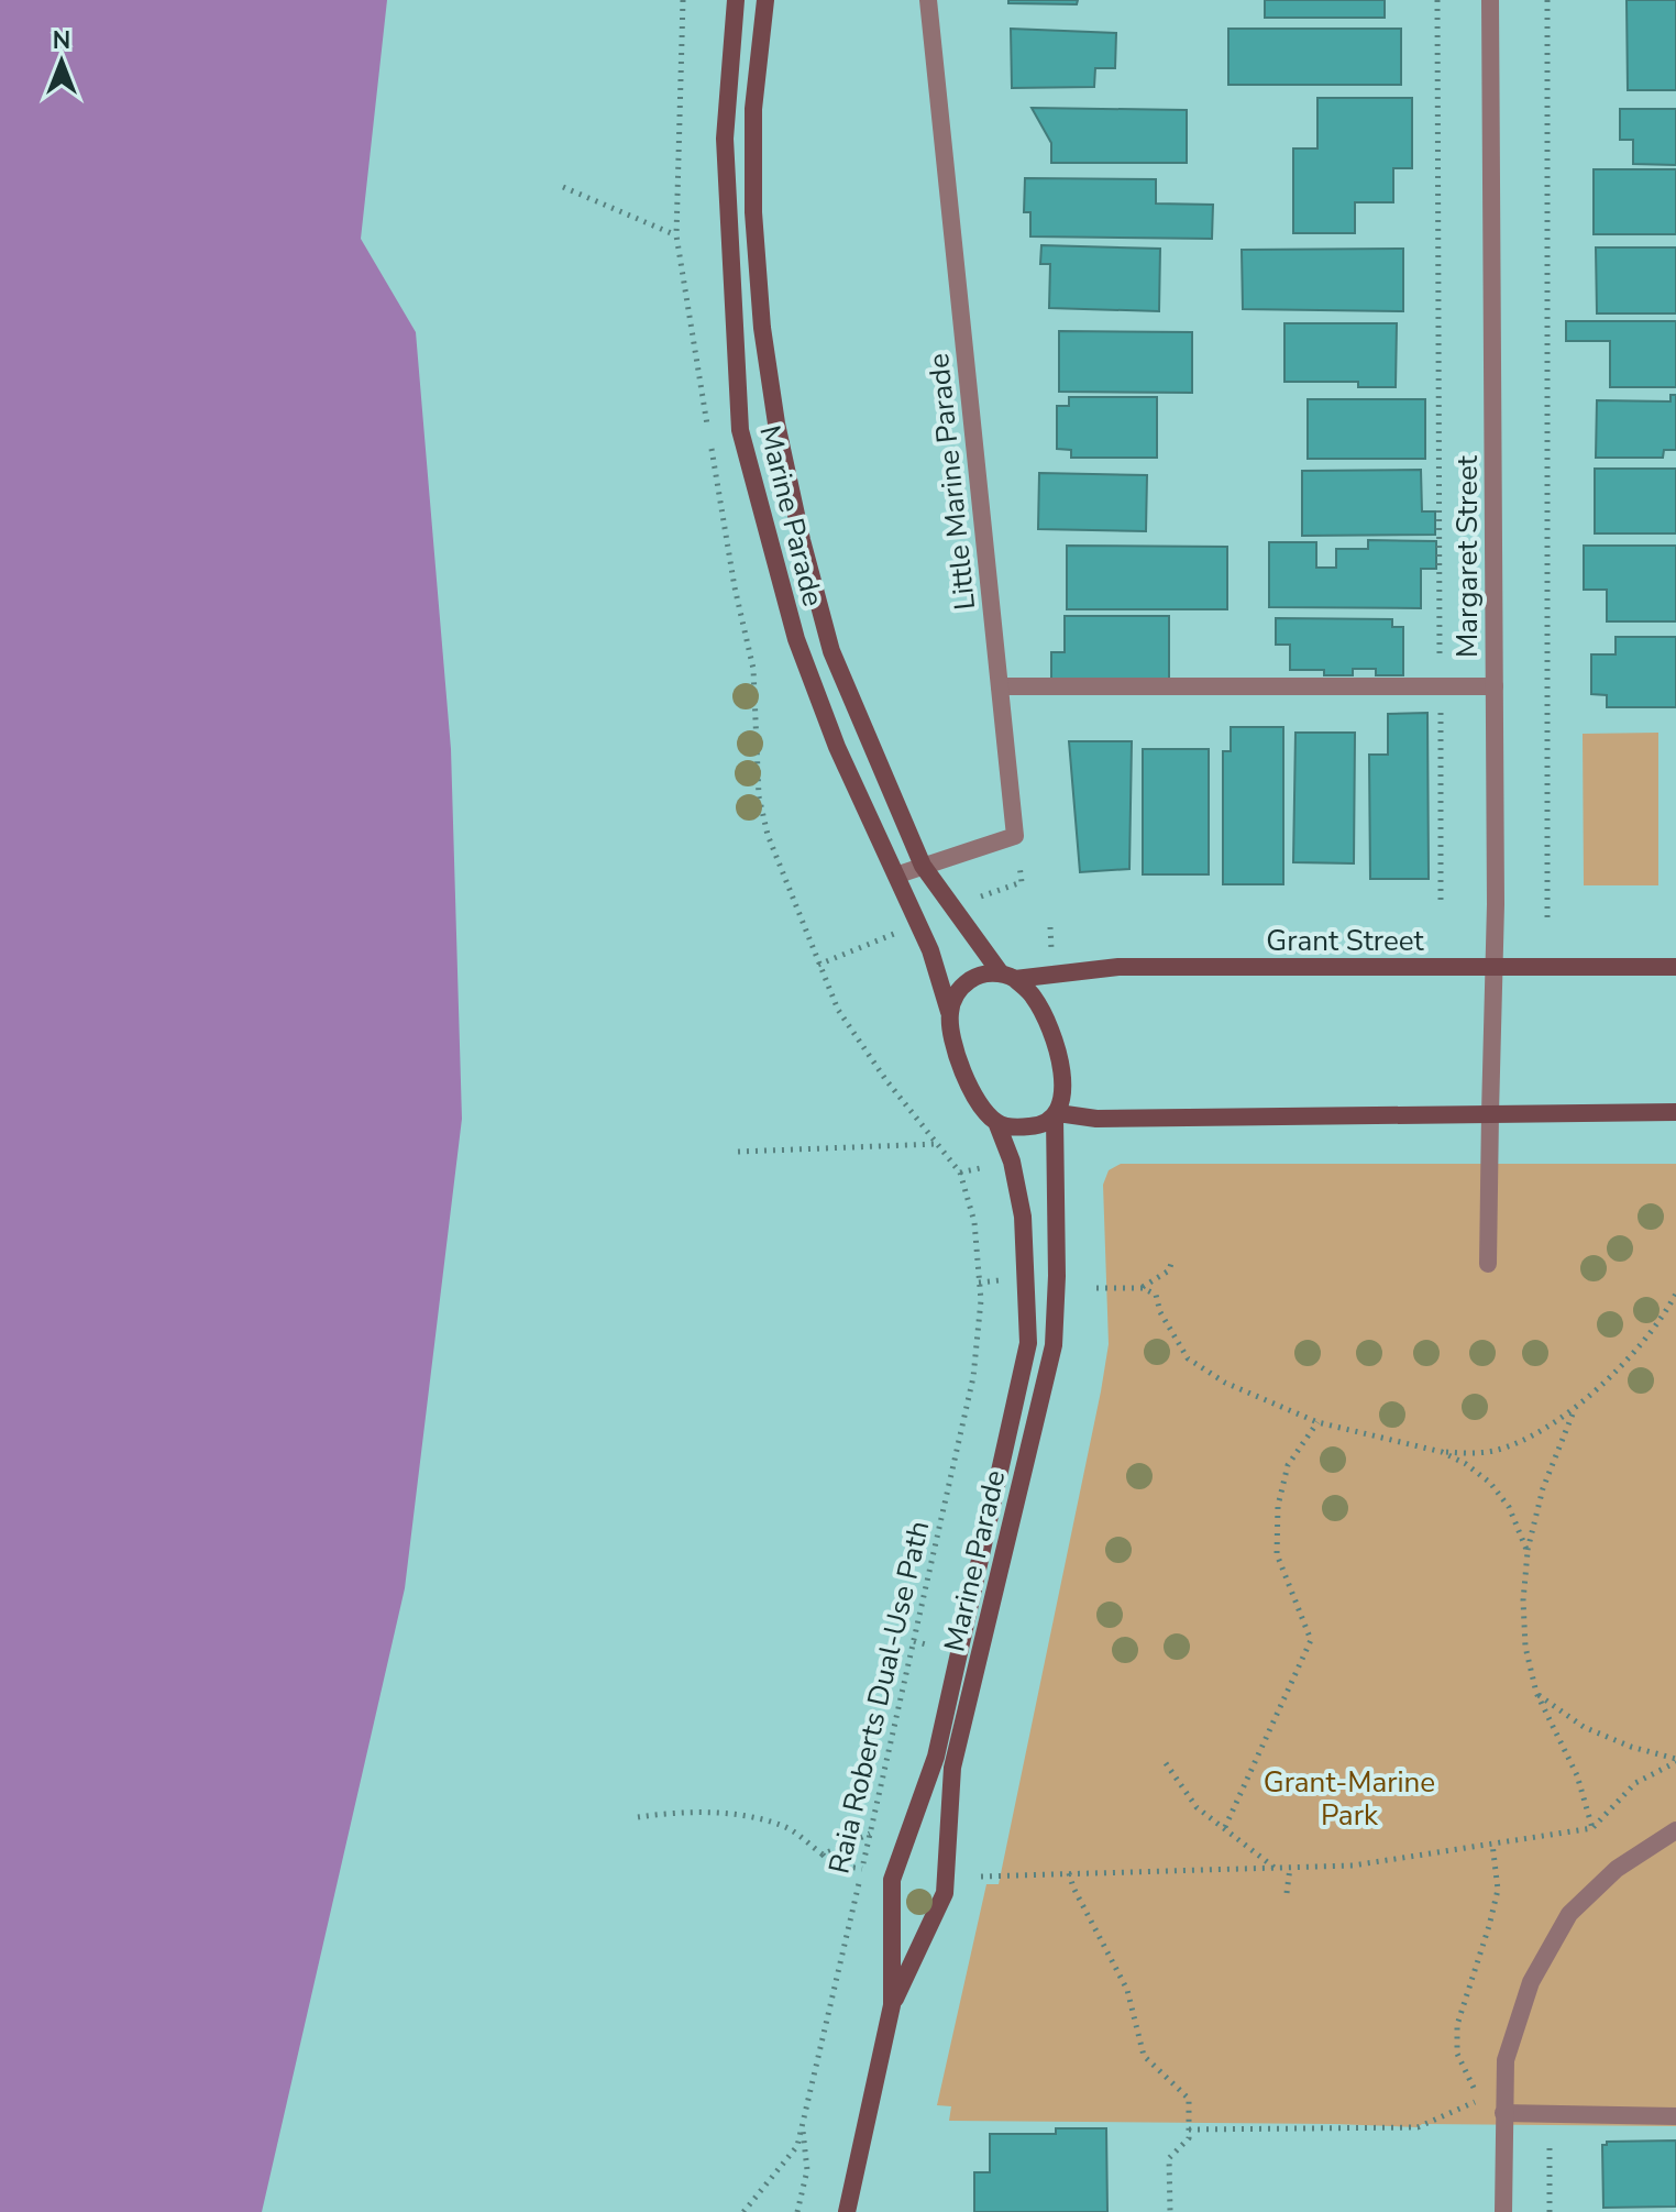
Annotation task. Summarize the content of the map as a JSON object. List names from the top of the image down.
{
  "streets": {
    "street": [
      "Little Marine Parade",
      "Marine Parade",
      "Margaret Street",
      "Grant Street"
    ],
    "path": ["Raia Roberts Dual-Use Path"]
  },
  "crossings": [
    ["Marine Parade", "Grant Street"],
    ["Margaret Street", "Grant Street"]
  ],
  "parks": ["Grant-Marine Park"],
  "north": "top"
}
